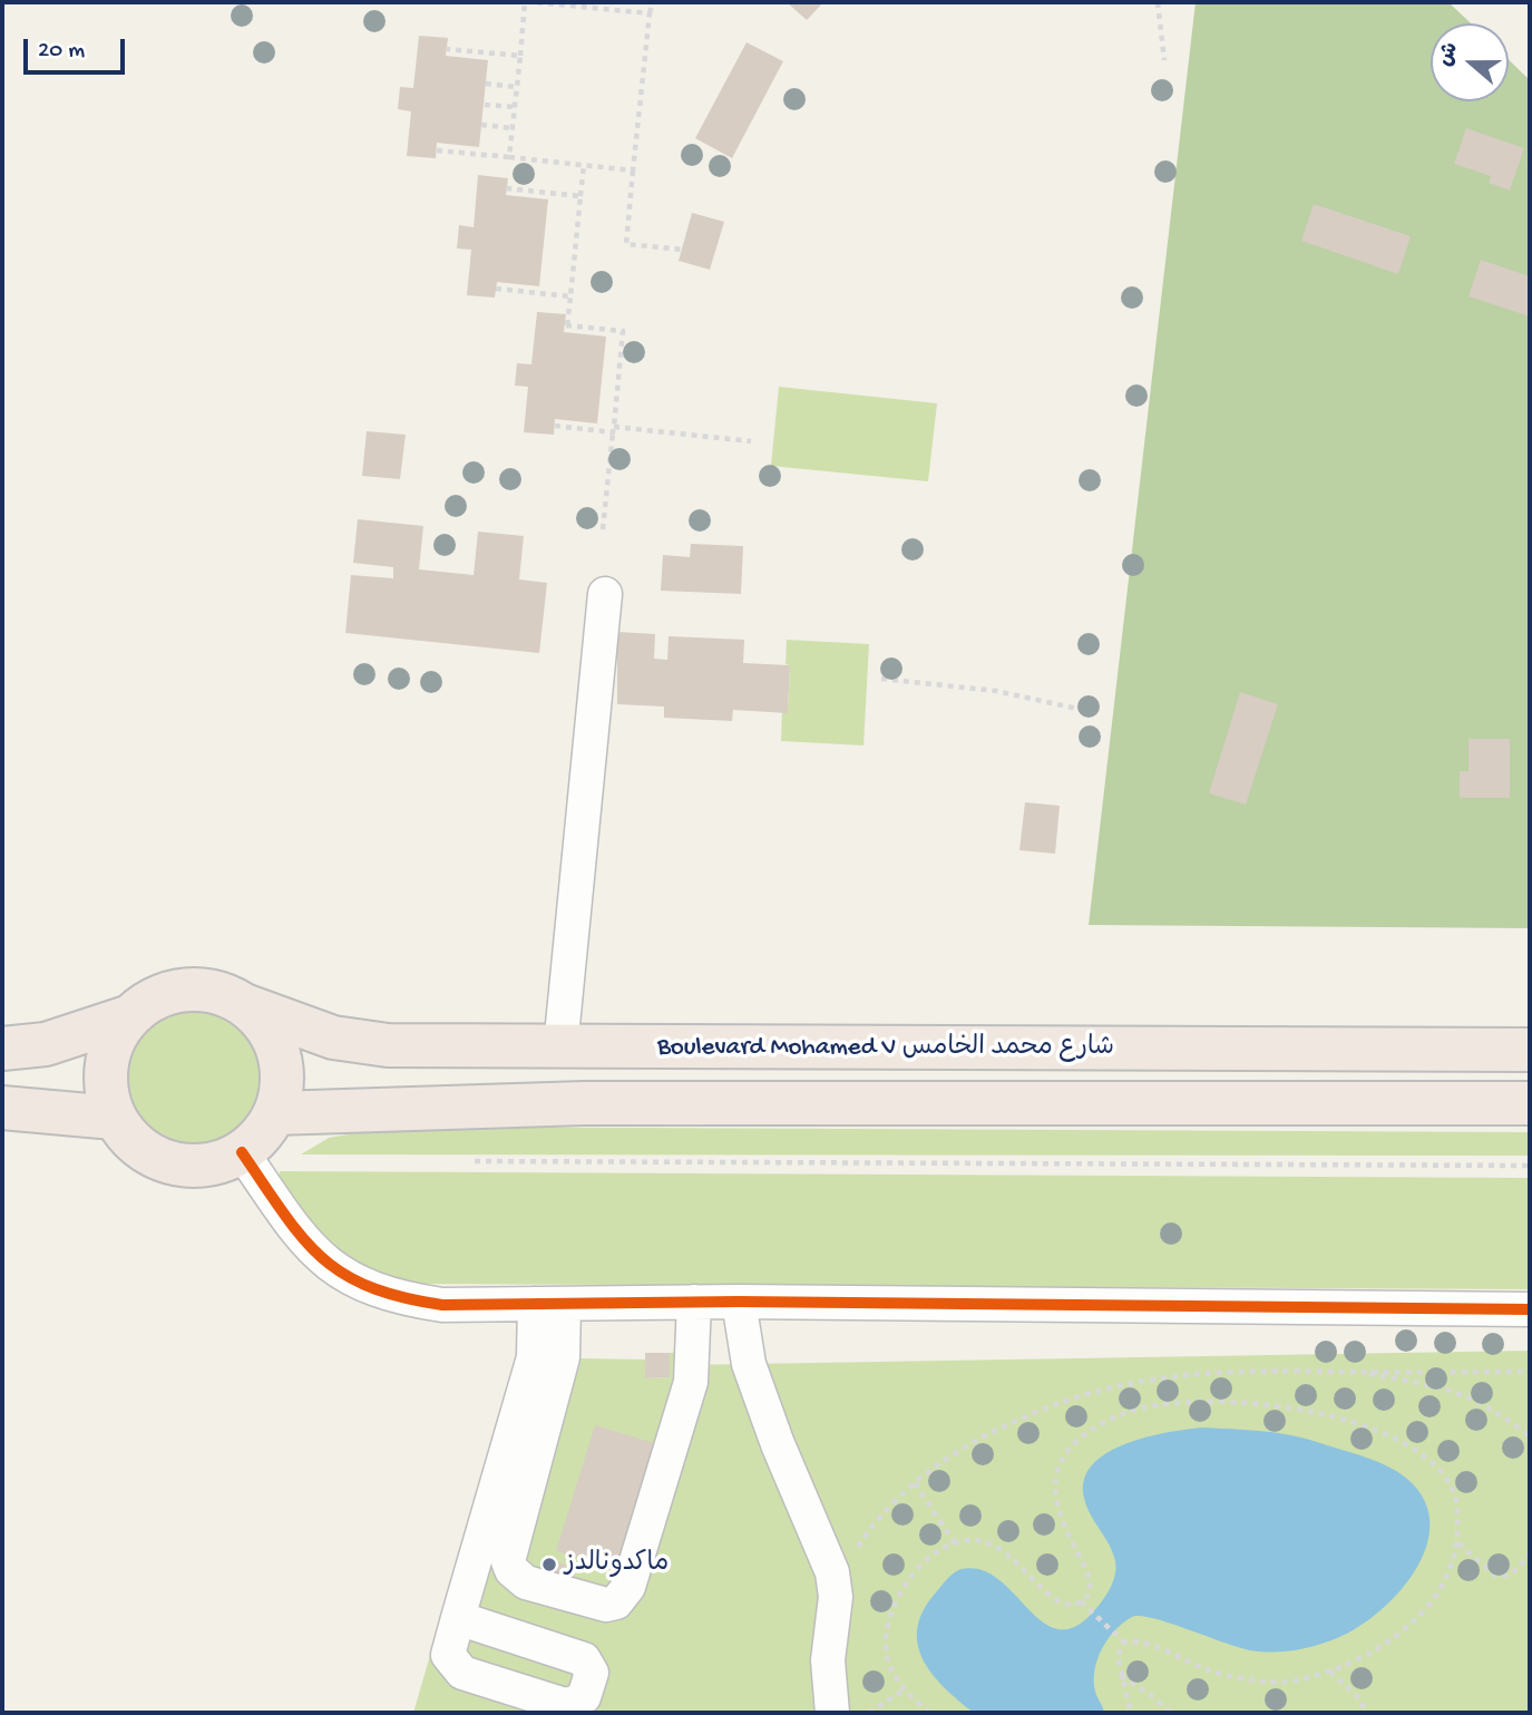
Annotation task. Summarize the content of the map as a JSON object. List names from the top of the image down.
{
  "streets": {
    "main road": ["Boulevard Mohamed V شارع محمد الخامس"]
  },
  "places": ["ماكدونالدز"],
  "scale_bar": "20 m",
  "north": "left"
}
